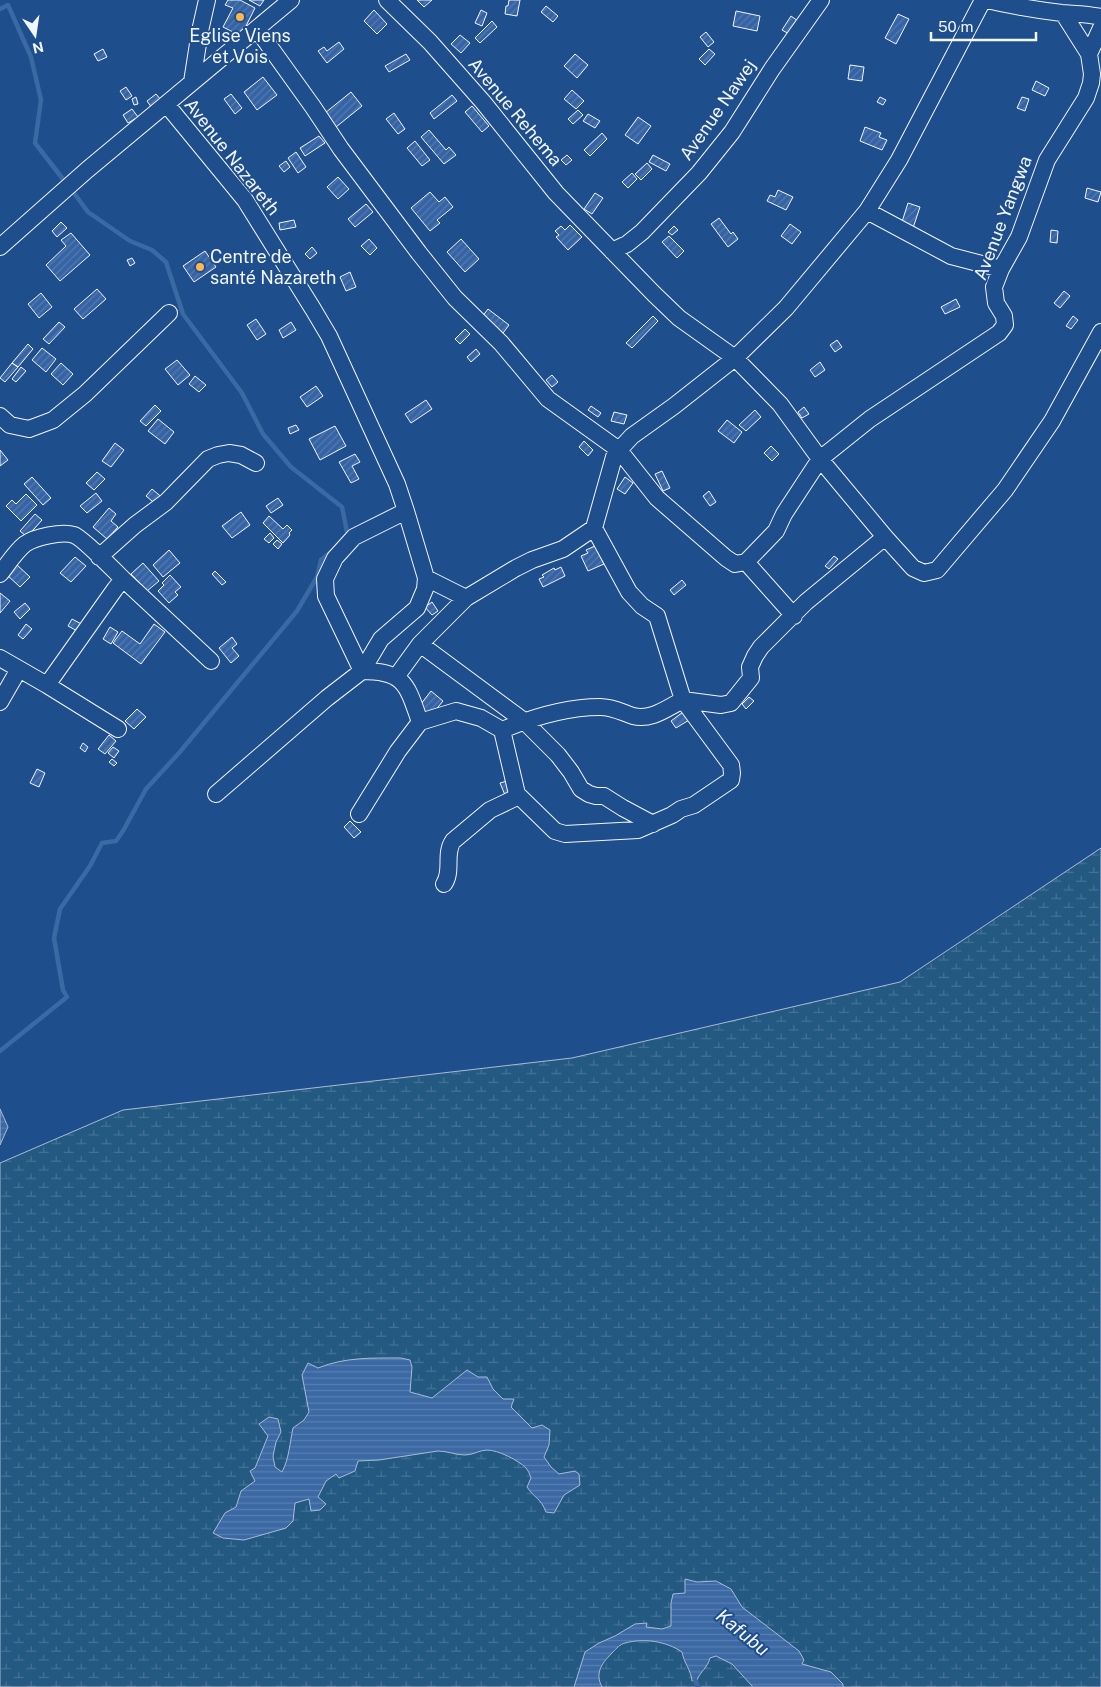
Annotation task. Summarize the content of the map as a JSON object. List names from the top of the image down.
{
  "streets": {
    "street": [
      "Avenue Nawej",
      "Avenue Rehema",
      "Avenue Nazareth",
      "Avenue Yangwa"
    ]
  },
  "crossings": [
    ["Avenue Nawej", "Avenue Rehema"],
    ["Avenue Rehema", "Avenue Yangwa"]
  ],
  "water": ["Kafubu"],
  "places": ["Eglise Viens et Vois", "Centre de santé Nazareth"],
  "scale_bar": "50 m",
  "north": "bottom"
}
